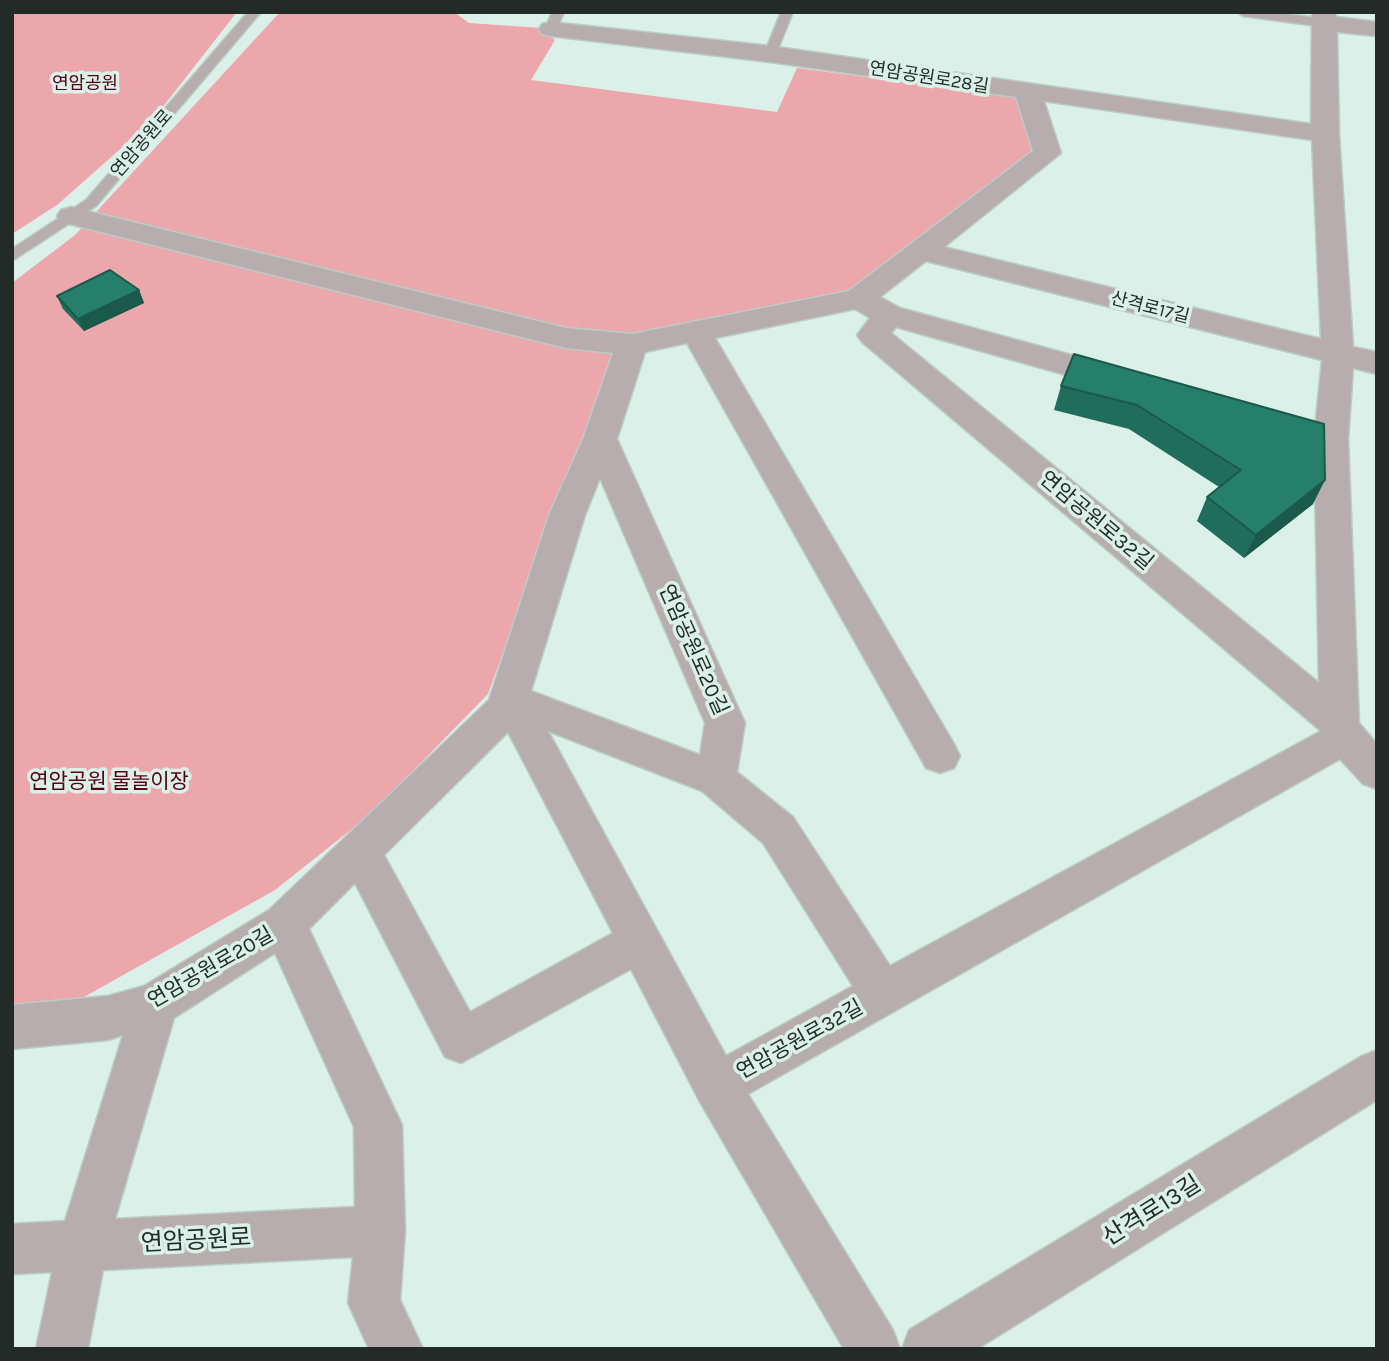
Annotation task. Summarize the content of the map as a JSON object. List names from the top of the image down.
{
  "streets": {
    "street": [
      "연암공원로28길",
      "연암공원로",
      "산격로17길",
      "연암공원로32길",
      "연암공원로20길",
      "산격로13길"
    ]
  },
  "crossings": [
    ["연암공원로", "연암공원로20길"],
    ["연암공원로32길", "연암공원로20길"]
  ],
  "parks": ["연암공원", "연암공원 물놀이장"]
}
